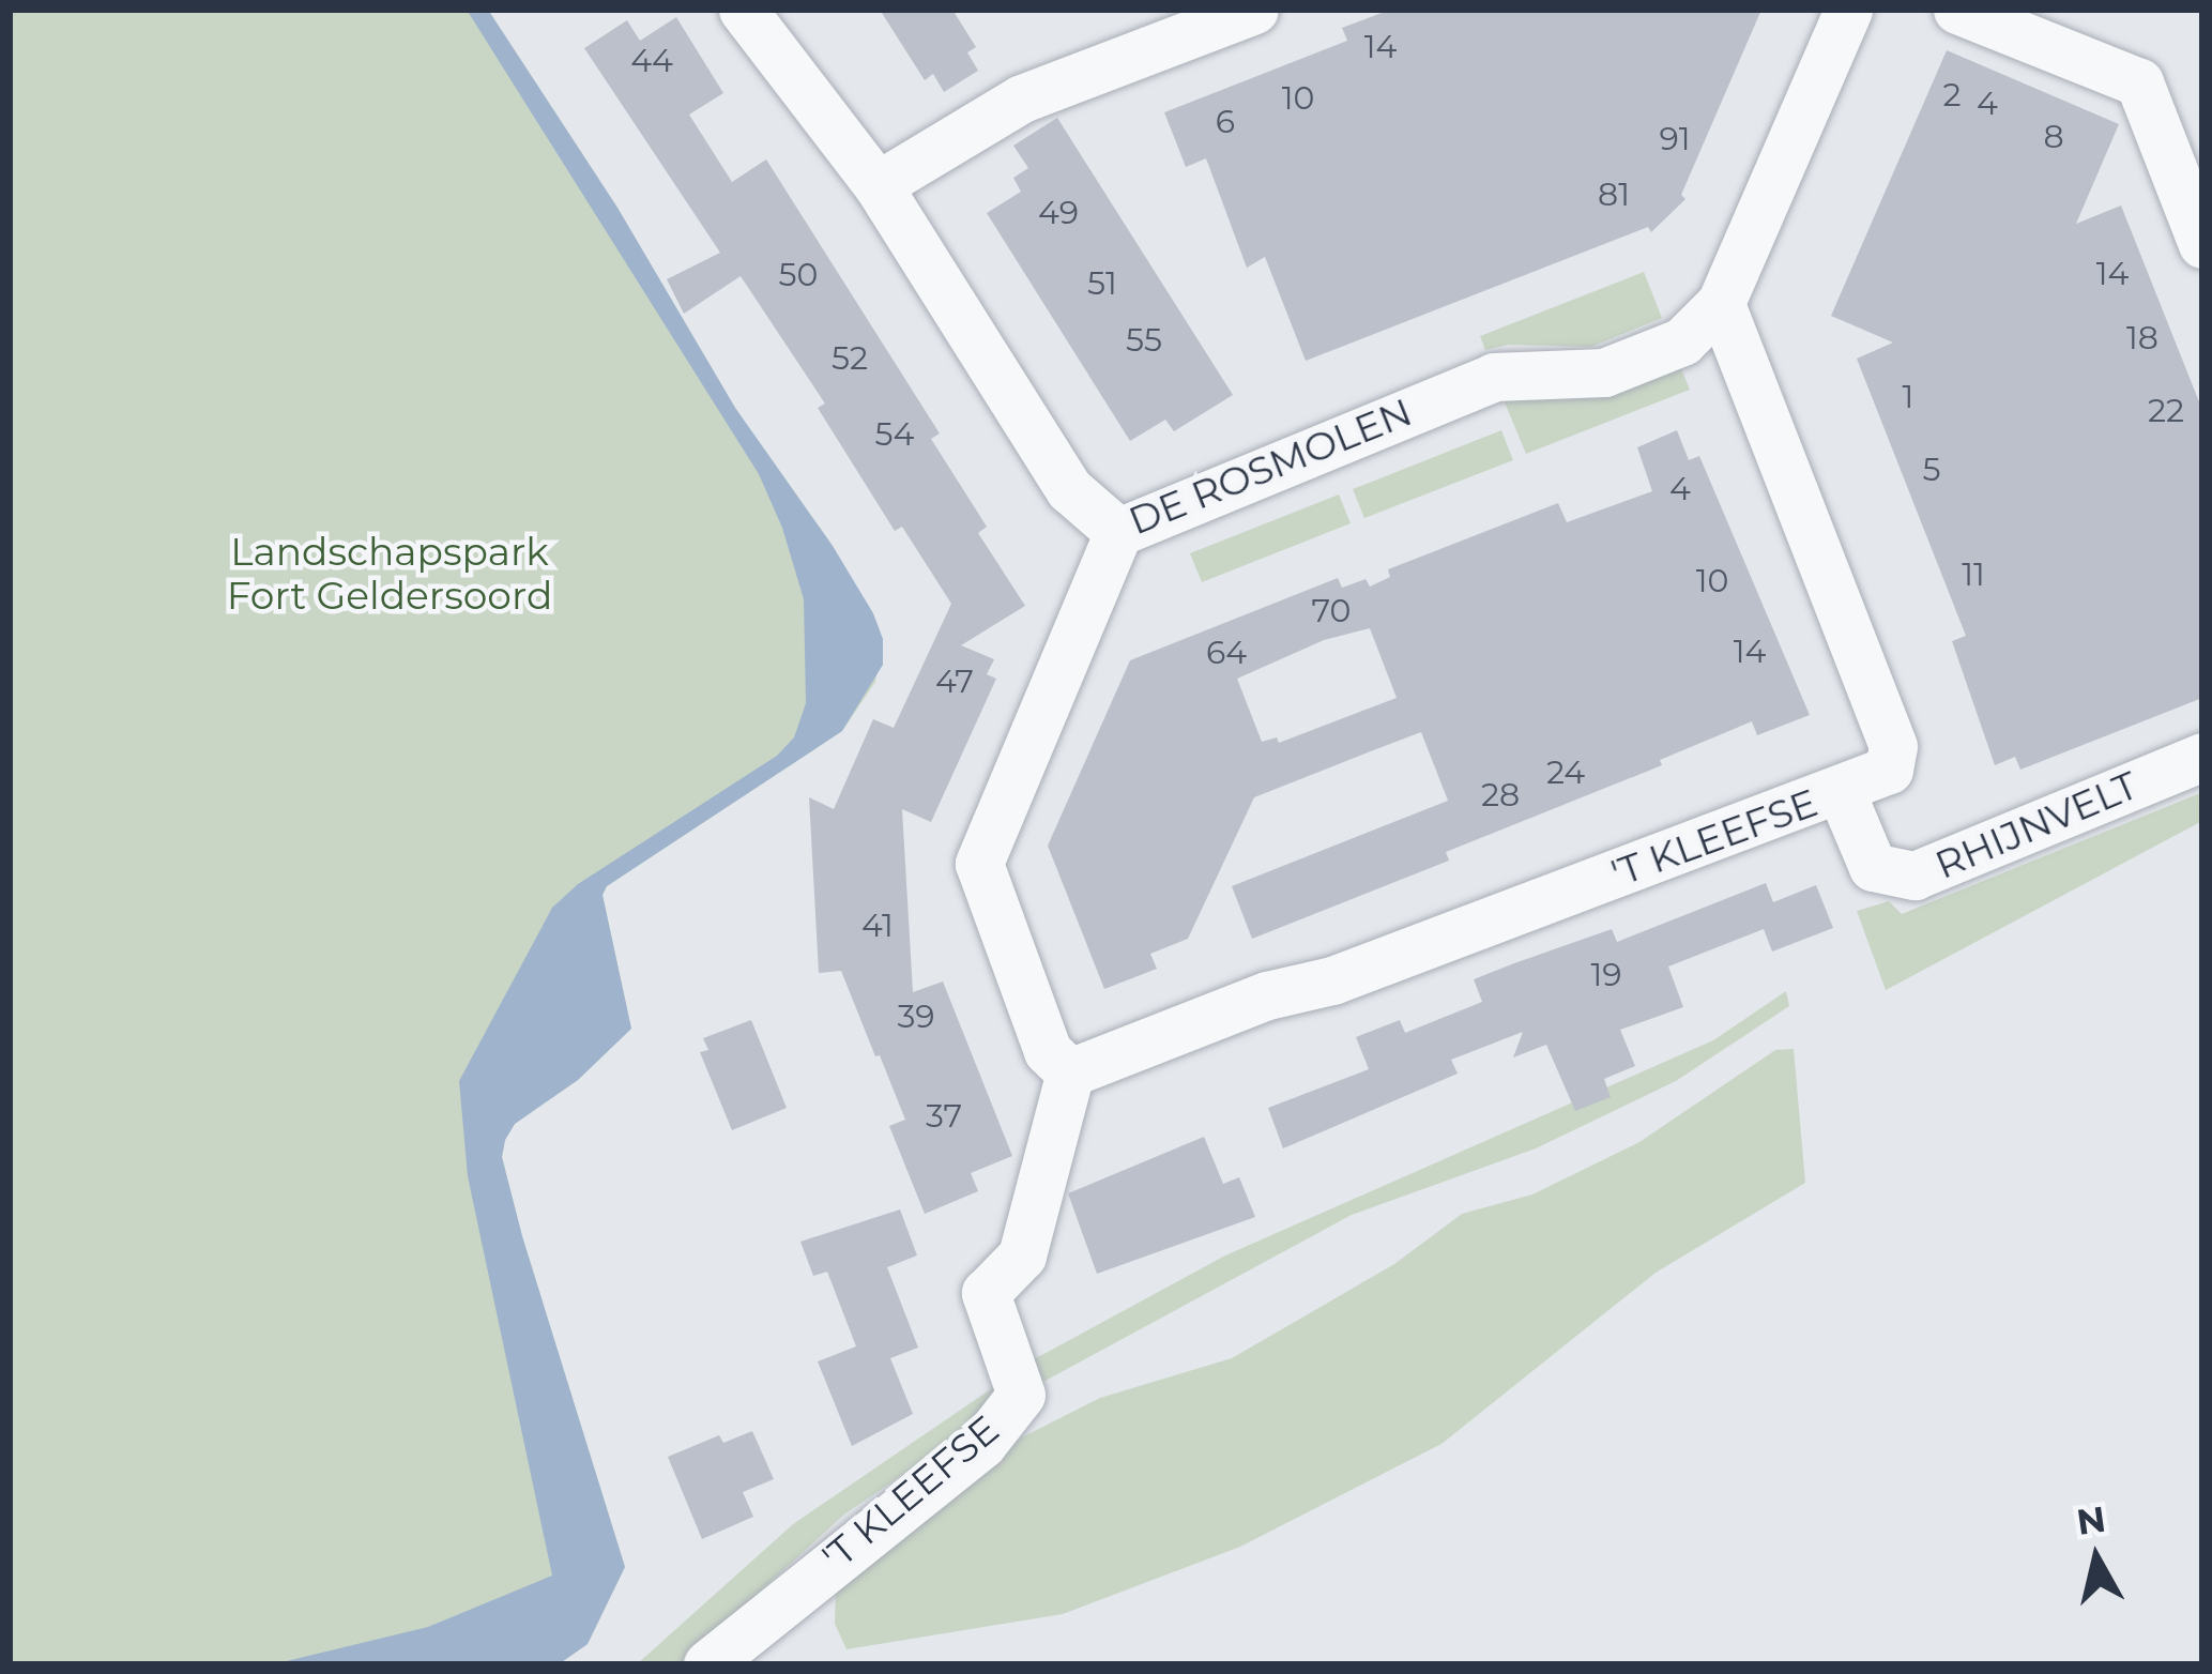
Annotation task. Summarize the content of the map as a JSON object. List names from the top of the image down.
{
  "streets": {
    "street": ["DE ROSMOLEN", "RHIJNVELT", "'T KLEEFSE"]
  },
  "crossings": [
    ["DE ROSMOLEN", "'T KLEEFSE"],
    ["RHIJNVELT", "'T KLEEFSE"]
  ],
  "parks": ["Landschapspark Fort Geldersoord"],
  "house_numbers": [
    "14",
    "44",
    "2",
    "10",
    "4",
    "6",
    "8",
    "91",
    "81",
    "49",
    "14",
    "50",
    "51",
    "18",
    "55",
    "52",
    "1",
    "22",
    "54",
    "5",
    "4",
    "11",
    "10",
    "70",
    "14",
    "64",
    "47",
    "24",
    "28",
    "41",
    "19",
    "39",
    "37"
  ],
  "north": "top"
}
